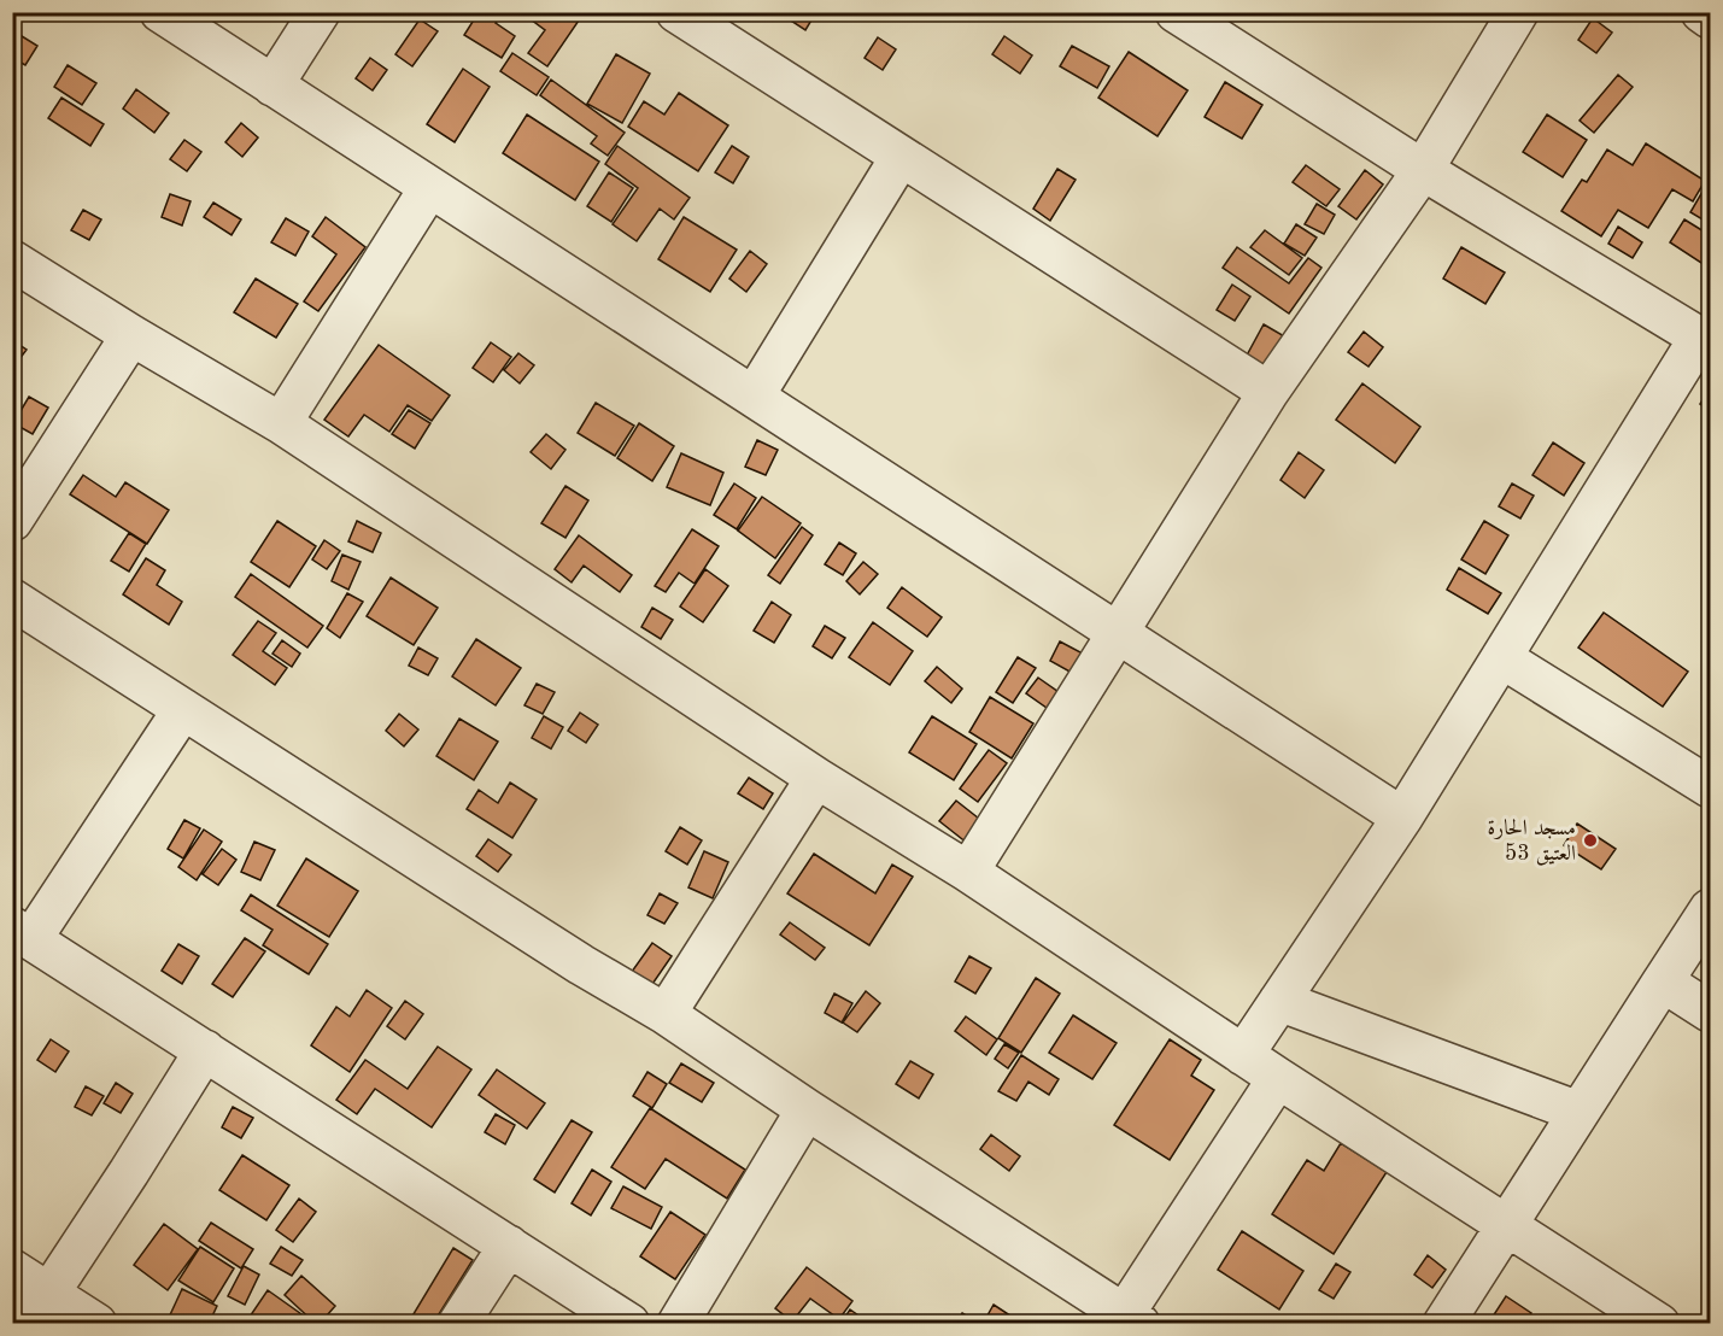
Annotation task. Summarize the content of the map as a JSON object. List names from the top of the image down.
{
  "places": ["مسجد الحارة 53 العتيق"]
}
